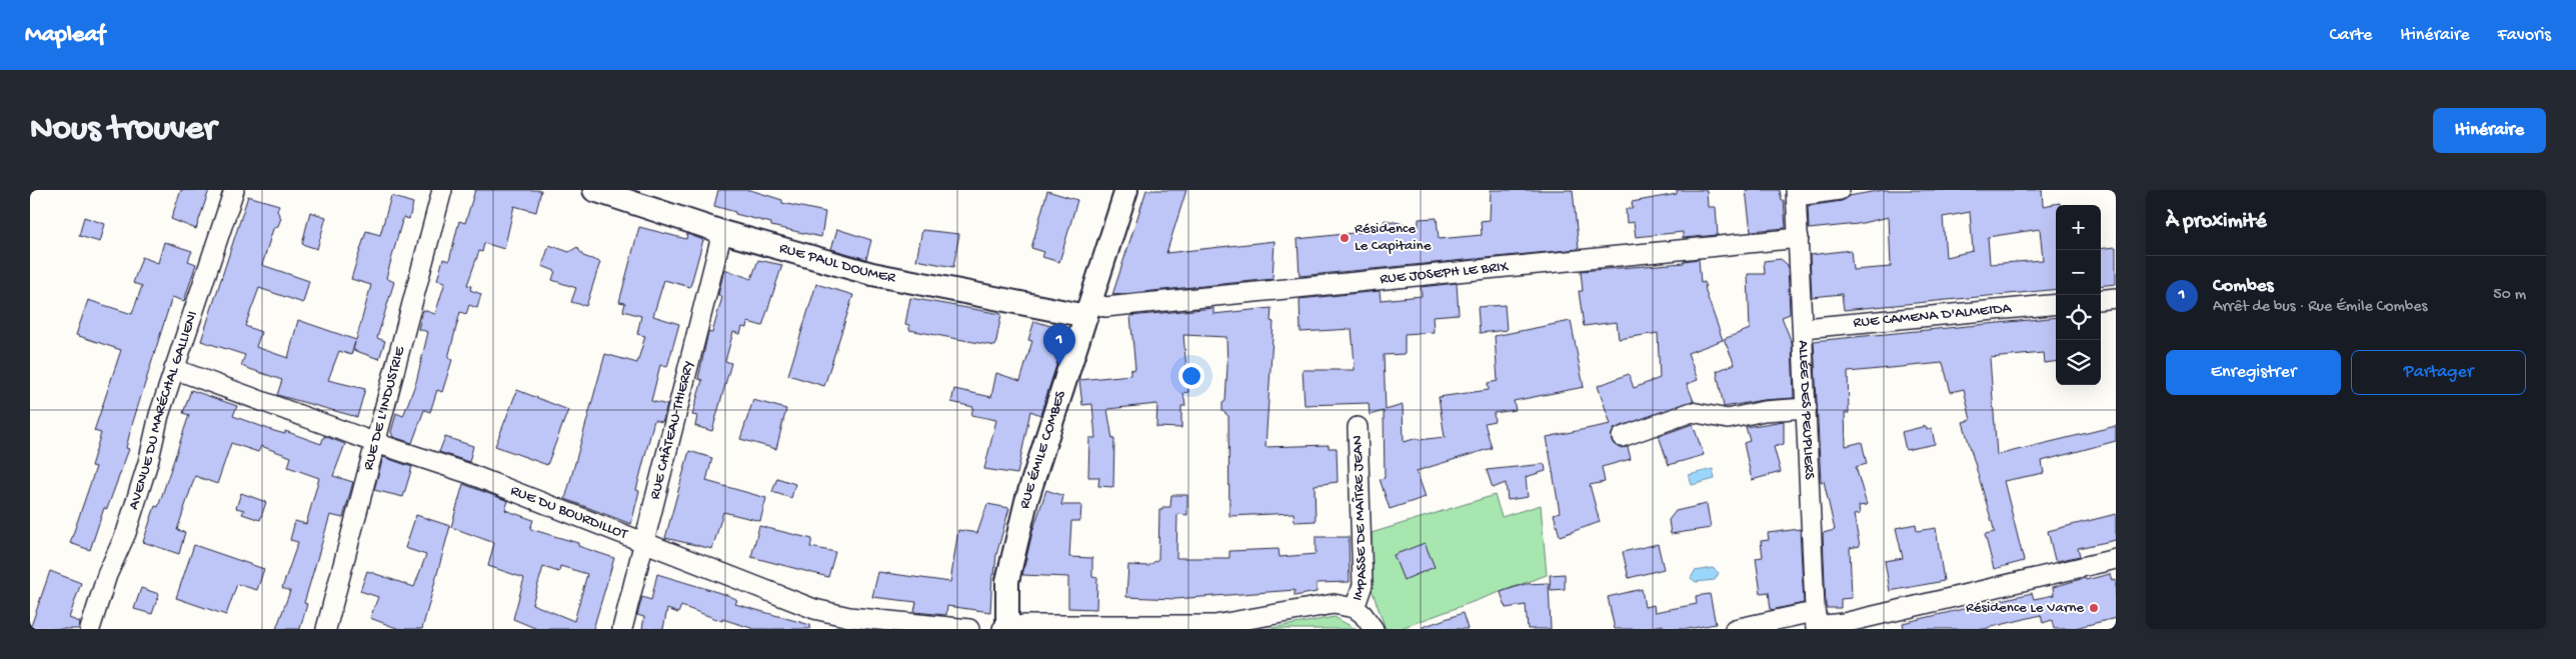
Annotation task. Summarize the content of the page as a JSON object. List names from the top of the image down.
{
  "streets": {
    "street": [
      "RUE PAUL DOUMER",
      "RUE JOSEPH LE BRIX",
      "RUE CAMENA D'ALMEIDA",
      "ALLÉE DES PEUPLIERS",
      "AVENUE DU MARÉCHAL GALLIENI",
      "RUE DE L'INDUSTRIE",
      "RUE CHÂTEAU-THIERRY",
      "RUE ÉMILE COMBES",
      "RUE DU BOURDILLOT",
      "IMPASSE DE MAÎTRE JEAN"
    ]
  },
  "crossings": [
    ["RUE PAUL DOUMER", "RUE JOSEPH LE BRIX"],
    ["RUE PAUL DOUMER", "RUE CHÂTEAU-THIERRY"],
    ["RUE PAUL DOUMER", "RUE ÉMILE COMBES"],
    ["RUE JOSEPH LE BRIX", "ALLÉE DES PEUPLIERS"],
    ["RUE JOSEPH LE BRIX", "RUE ÉMILE COMBES"],
    ["RUE CAMENA D'ALMEIDA", "ALLÉE DES PEUPLIERS"],
    ["AVENUE DU MARÉCHAL GALLIENI", "RUE DU BOURDILLOT"],
    ["RUE DE L'INDUSTRIE", "RUE DU BOURDILLOT"],
    ["RUE CHÂTEAU-THIERRY", "RUE DU BOURDILLOT"]
  ],
  "places": ["Résidence Le Capitaine", "Résidence Le Varne"],
  "page": {
    "header": "Mapleaf",
    "nav": ["Carte", "Itinéraire", "Favoris"],
    "buttons": [
      "Itinéraire",
      ["Enregistrer", "Partager"]
    ],
    "title": "Nous trouver",
    "heading": "À proximité",
    "map_buttons": ["+", "−"],
    "list": [
      {
        "mark": "1",
        "name": "Combes",
        "note": "Arrêt de bus · Rue Émile Combes",
        "value": "50 m"
      }
    ],
    "pins": "1"
  }
}
